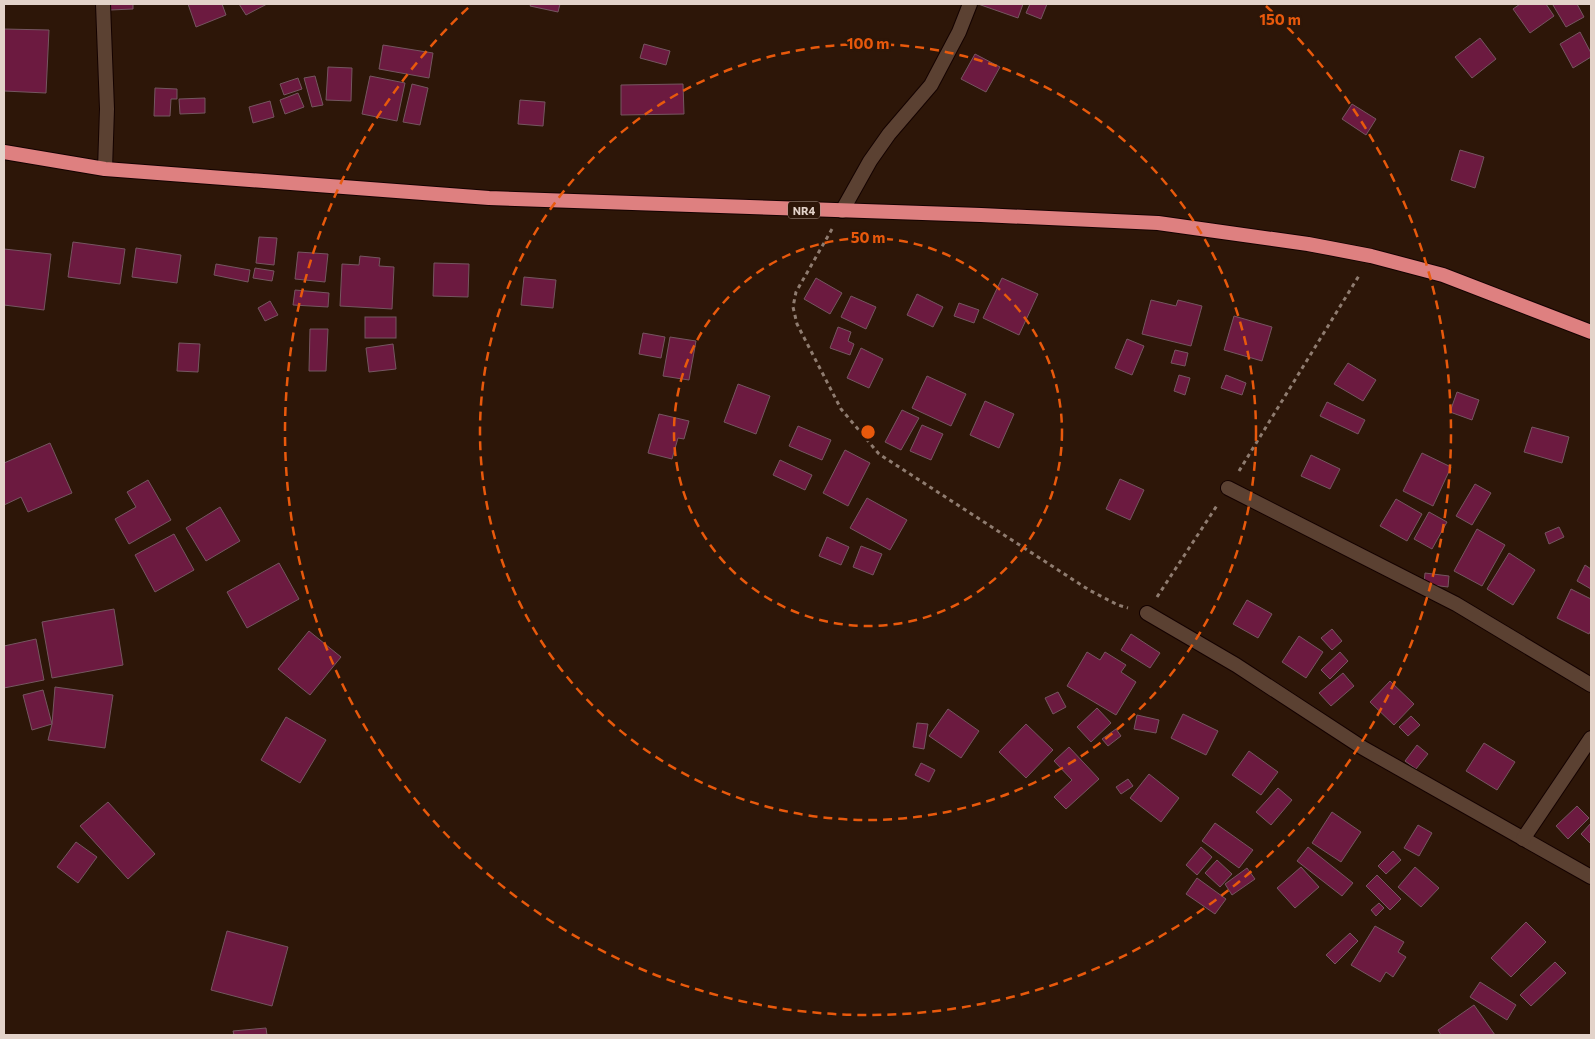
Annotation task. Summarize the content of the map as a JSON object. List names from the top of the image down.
{
  "streets": {
    "highway": ["NR4"]
  },
  "rings": ["150 m", "100 m", "50 m"]
}
